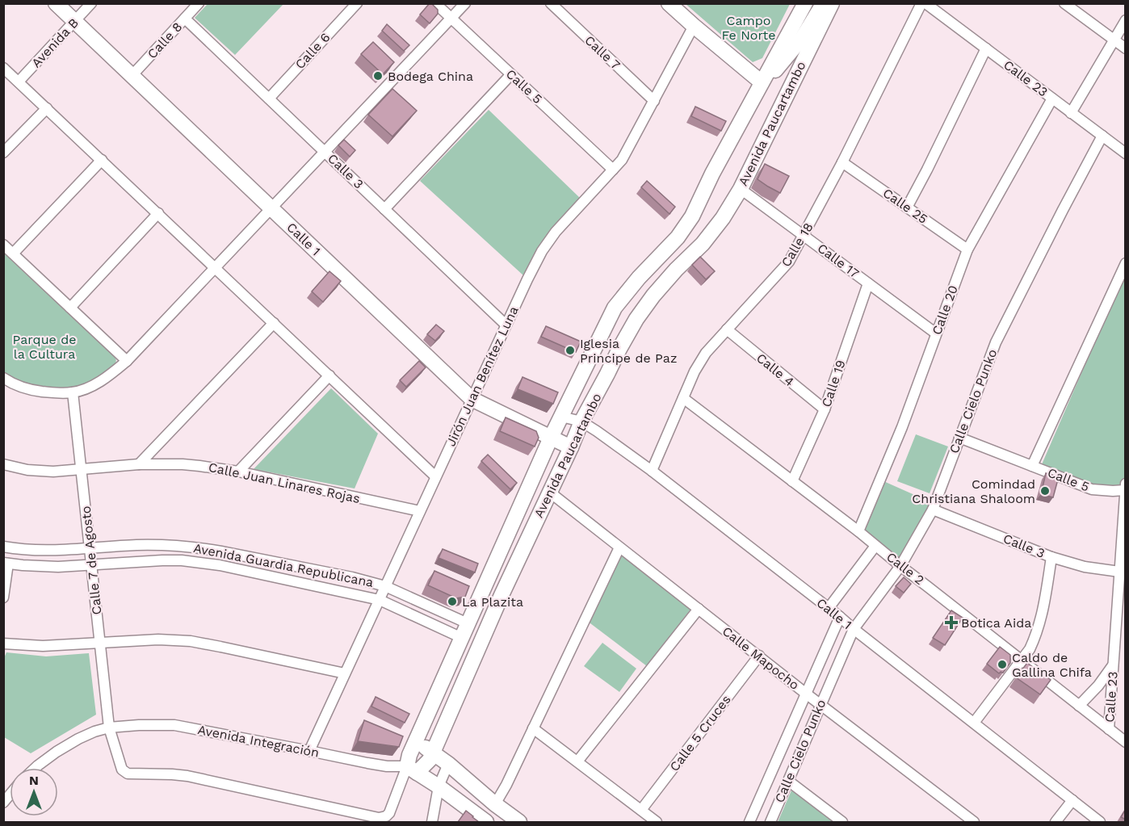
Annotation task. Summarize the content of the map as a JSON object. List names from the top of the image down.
{
  "streets": {
    "main road": ["Avenida Paucartambo", "Calle 1"],
    "street": [
      "Calle 8",
      "Avenida B",
      "Calle 6",
      "Calle 7",
      "Calle 23",
      "Calle 5",
      "Calle 3",
      "Calle 25",
      "Calle 18",
      "Calle 17",
      "Calle 20",
      "Calle 4",
      "Jirón Juan Benítez Luna",
      "Calle 19",
      "Calle Cielo Punko",
      "Calle Juan Linares Rojas",
      "Calle 7 de Agosto",
      "Avenida Guardia Republicana",
      "Calle 2",
      "Calle Mapocho",
      "Calle 5 Cruces",
      "Avenida Integración"
    ]
  },
  "crossings": [
    ["Calle 8", "Calle 3"],
    ["Calle 8", "Calle 1"],
    ["Avenida B", "Calle 1"],
    ["Calle 6", "Calle 3"],
    ["Calle 7", "Jirón Juan Benítez Luna"],
    ["Calle 23", "Calle 5"],
    ["Calle 23", "Calle 3"],
    ["Calle 23", "Calle 20"],
    ["Calle 23", "Calle Cielo Punko"],
    ["Calle 23", "Calle 2"],
    ["Calle 5", "Jirón Juan Benítez Luna"],
    ["Calle 5", "Calle Cielo Punko"],
    ["Avenida Paucartambo", "Calle 1"],
    ["Avenida Paucartambo", "Calle 17"],
    ["Avenida Paucartambo", "Calle 7 de Agosto"],
    ["Avenida Paucartambo", "Avenida Guardia Republicana"],
    ["Avenida Paucartambo", "Calle Mapocho"],
    ["Avenida Paucartambo", "Avenida Integración"],
    ["Calle 3", "Jirón Juan Benítez Luna"],
    ["Calle 3", "Calle Cielo Punko"],
    ["Calle 25", "Calle 18"],
    ["Calle 25", "Calle 20"],
    ["Calle 1", "Calle 18"],
    ["Calle 1", "Jirón Juan Benítez Luna"],
    ["Calle 1", "Calle Cielo Punko"],
    ["Calle 18", "Calle 17"],
    ["Calle 18", "Calle 4"],
    ["Calle 18", "Calle 2"],
    ["Calle 17", "Calle 20"],
    ["Calle 17", "Calle 19"],
    ["Calle 20", "Calle 2"],
    ["Calle 4", "Calle 19"],
    ["Jirón Juan Benítez Luna", "Calle Juan Linares Rojas"],
    ["Jirón Juan Benítez Luna", "Avenida Guardia Republicana"],
    ["Jirón Juan Benítez Luna", "Avenida Integración"],
    ["Calle 19", "Calle 2"],
    ["Calle Cielo Punko", "Calle 2"],
    ["Calle Cielo Punko", "Calle Mapocho"],
    ["Calle Juan Linares Rojas", "Calle 7 de Agosto"],
    ["Calle 7 de Agosto", "Avenida Guardia Republicana"],
    ["Calle 7 de Agosto", "Avenida Integración"],
    ["Calle Mapocho", "Calle 5 Cruces"]
  ],
  "parks": ["Campo Fe Norte", "Parque de la Cultura"],
  "places": {
    "other": [
      "Bodega China",
      "Iglesia Principe de Paz",
      "Comindad Christiana Shaloom",
      "La Plazita",
      "Caldo de Gallina Chifa"
    ],
    "health": ["Botica Aida"]
  },
  "north": "top"
}
